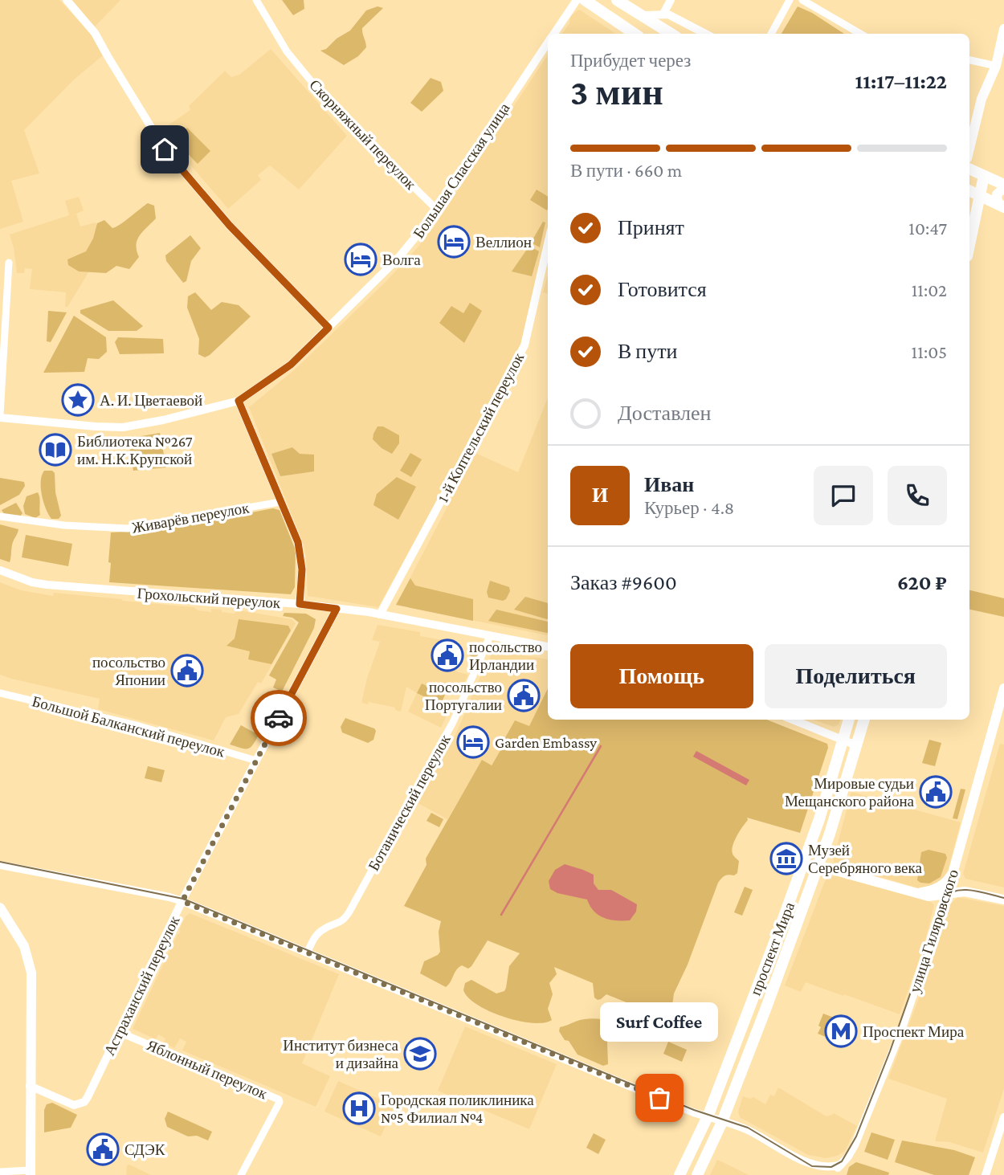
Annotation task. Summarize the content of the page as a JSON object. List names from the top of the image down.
{
  "streets": {
    "main road": ["улица Гиляровского", "проспект Мира"],
    "street": [
      "Скорняжный переулок",
      "Большая Спасская улица",
      "1-й Коптельский переулок",
      "Живарёв переулок",
      "Грохольский переулок",
      "Большой Балканский переулок",
      "Ботанический переулок",
      "Астраханский переулок",
      "Яблонный переулок"
    ]
  },
  "crossings": [
    ["Скорняжный переулок", "Большая Спасская улица"],
    ["1-й Коптельский переулок", "Грохольский переулок"],
    ["Грохольский переулок", "Ботанический переулок"],
    ["Грохольский переулок", "Астраханский переулок"],
    ["Большой Балканский переулок", "Астраханский переулок"],
    ["Астраханский переулок", "Яблонный переулок"]
  ],
  "places": {
    "hotel": ["Веллион", "Волга", "Garden Embassy"],
    "place": ["А. И. Цветаевой"],
    "library": ["Библиотека №267 им. Н.К.Крупской"],
    "public building": [
      "посольство Ирландии",
      "посольство Японии",
      "посольство Португалии",
      "Мировые судьи Мещанского района",
      "СДЭК"
    ],
    "museum": ["Музей Серебряного века"],
    "metro station": ["Проспект Мира"],
    "school or university": ["Институт бизнеса и дизайна"],
    "other": ["Surf Coffee"],
    "hospital": ["Городская поликлиника №5 Филиал №4"]
  },
  "page": {
    "heading": ["3 мин", "Прибудет через", "11:17–11:22"],
    "panel": [
      "Иван",
      "Курьер · 4.8",
      "Заказ #9600",
      "620 ₽"
    ],
    "bar": "В пути · 660 m",
    "list": [
      ["Принят", "10:47"],
      ["Готовится", "11:02"],
      ["В пути", "11:05"],
      "Доставлен"
    ],
    "round": "И",
    "buttons": ["Помощь", "Поделиться"],
    "bubble": "Surf Coffee"
  }
}
